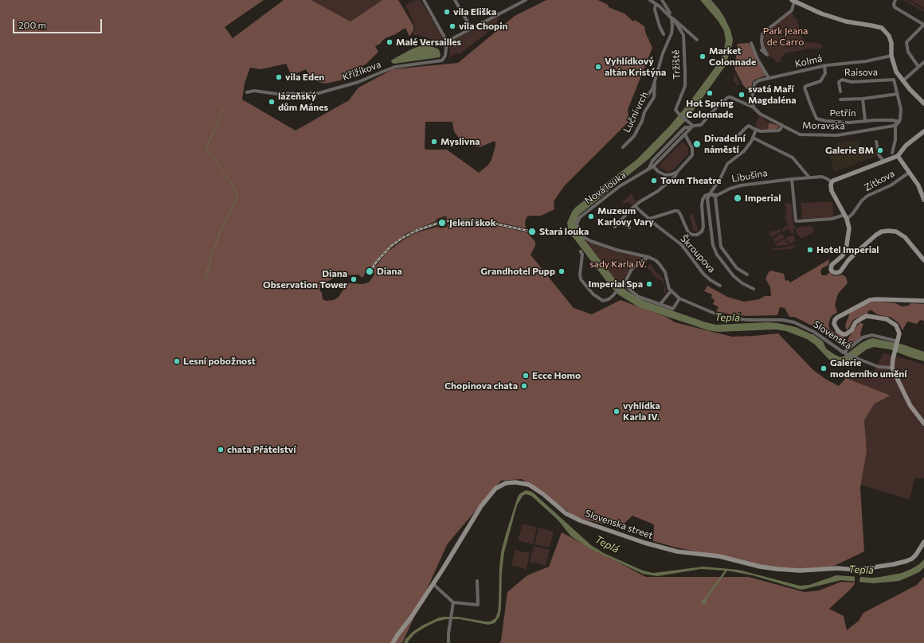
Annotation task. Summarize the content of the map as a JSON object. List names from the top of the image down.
{
  "streets": {
    "street": [
      "Kolmá",
      "Tržiště",
      "Křižíkova",
      "Raisova",
      "Luční vrch",
      "Petřín",
      "Moravská",
      "Libušina",
      "Zítkova",
      "Nová louka",
      "Škroupova",
      "Slovenská",
      "Slovenska street"
    ]
  },
  "crossings": [
    ["Kolmá", "Petřín"],
    ["Kolmá", "Moravská"],
    ["Tržiště", "Moravská"],
    ["Petřín", "Moravská"],
    ["Nová louka", "Slovenská"]
  ],
  "water": ["Teplá"],
  "parks": ["Park Jeana de Carro", "sady Karla IV."],
  "places": [
    "vila Eliška",
    "vila Chopin",
    "Malé Versailles",
    "Market Colonnade",
    "Vyhlídkový altán Kristýna",
    "vila Eden",
    "Hot Spring Colonnade",
    "svatá Maří Magdaléna",
    "lázeňský dům Mánes",
    "Myslivna",
    "Divadelní náměstí",
    "Galerie BM",
    "Town Theatre",
    "Imperial",
    "Muzeum Karlovy Vary",
    "Jelení skok",
    "Stará louka",
    "Hotel Imperial",
    "Diana",
    "Grandhotel Pupp",
    "Diana Observation Tower",
    "Imperial Spa",
    "Lesní pobožnost",
    "Galerie moderního umění",
    "Ecce Homo",
    "Chopinova chata",
    "vyhlídka Karla IV.",
    "chata Přátelství"
  ],
  "scale_bar": "200 m"
}
